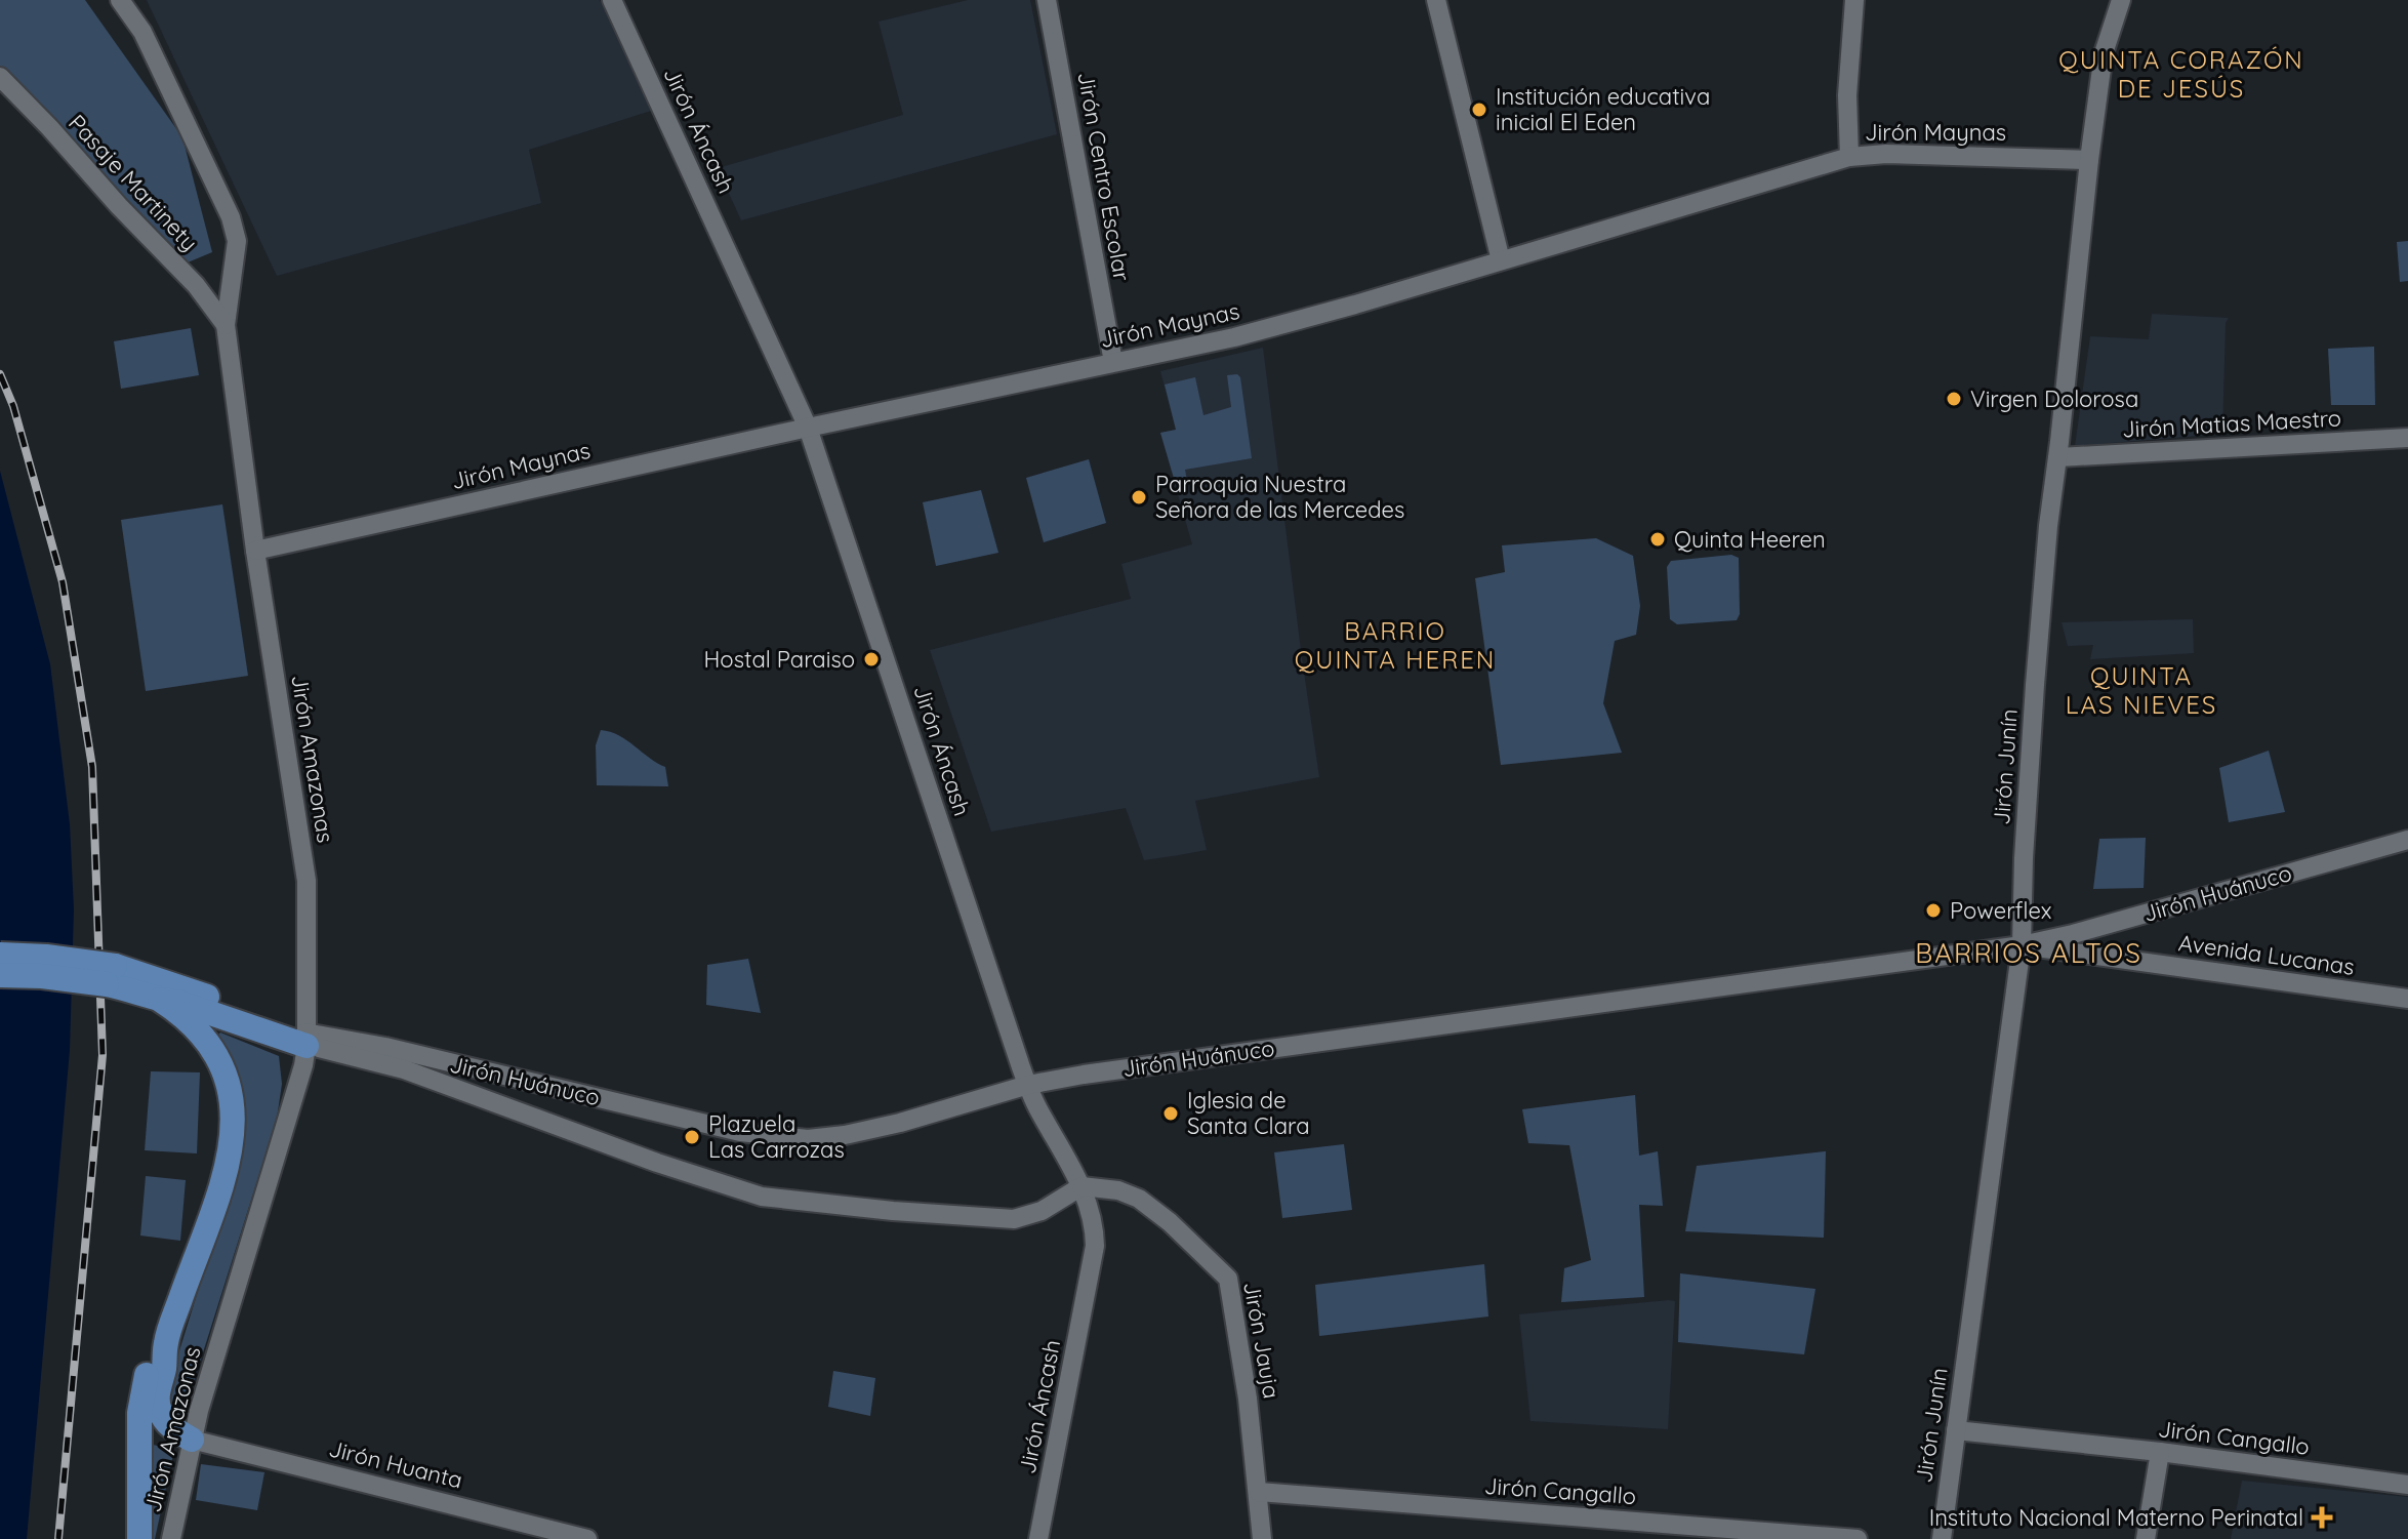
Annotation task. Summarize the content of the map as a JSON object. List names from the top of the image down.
{
  "streets": {
    "main road": ["Jirón Huánuco"],
    "street": [
      "Jirón Áncash",
      "Jirón Maynas",
      "Jirón Centro Escolar",
      "Pasaje Martinety",
      "Jirón Matias Maestro",
      "Jirón Amazonas",
      "Jirón Junín",
      "Avenida Lucanas",
      "Jirón Jauja",
      "Jirón Cangallo",
      "Jirón Huanta"
    ]
  },
  "crossings": [
    ["Jirón Áncash", "Jirón Maynas"],
    ["Jirón Áncash", "Jirón Huánuco"],
    ["Jirón Áncash", "Jirón Jauja"],
    ["Jirón Maynas", "Jirón Centro Escolar"],
    ["Jirón Maynas", "Jirón Amazonas"],
    ["Jirón Maynas", "Jirón Junín"],
    ["Pasaje Martinety", "Jirón Amazonas"],
    ["Jirón Matias Maestro", "Jirón Junín"],
    ["Jirón Amazonas", "Jirón Huánuco"],
    ["Jirón Amazonas", "Jirón Huanta"],
    ["Jirón Junín", "Jirón Huánuco"],
    ["Jirón Junín", "Avenida Lucanas"],
    ["Jirón Junín", "Jirón Cangallo"],
    ["Jirón Huánuco", "Avenida Lucanas"],
    ["Jirón Huánuco", "Jirón Jauja"],
    ["Jirón Jauja", "Jirón Cangallo"]
  ],
  "districts": [
    "QUINTA CORAZÓN DE JESÚS",
    "BARRIO QUINTA HEREN",
    "QUINTA LAS NIEVES",
    "BARRIOS ALTOS"
  ],
  "places": {
    "other": [
      "Institución educativa inicial El Eden",
      "Virgen Dolorosa",
      "Parroquia Nuestra Señora de las Mercedes",
      "Quinta Heeren",
      "Hostal Paraiso",
      "Powerflex",
      "Iglesia de Santa Clara",
      "Plazuela Las Carrozas"
    ],
    "health": ["Instituto Nacional Materno Perinatal"]
  }
}
